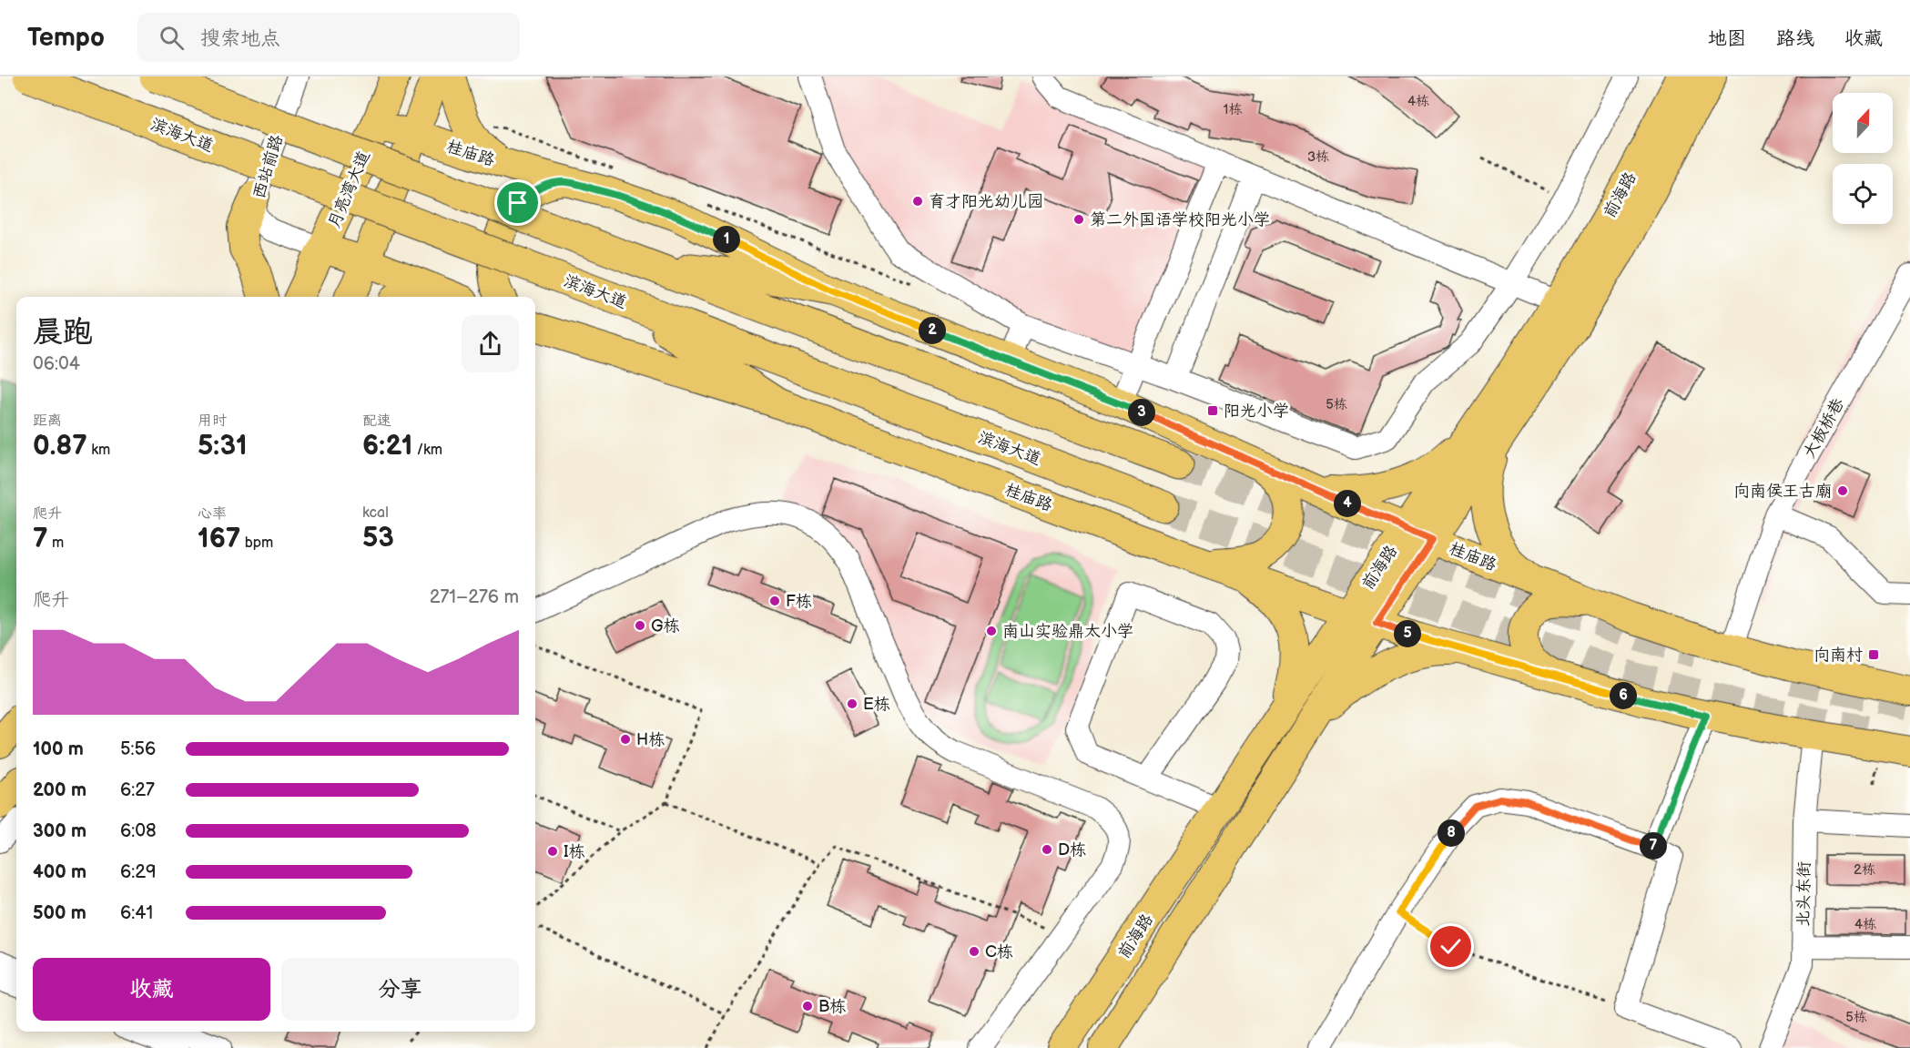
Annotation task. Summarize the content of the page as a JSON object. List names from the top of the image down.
{
  "streets": {
    "highway": ["滨海大道"],
    "main road": ["桂庙路", "月亮湾大道", "前海路"],
    "street": ["西站前路", "大板桥巷", "北头东街"]
  },
  "crossings": [
    ["桂庙路", "月亮湾大道"],
    ["桂庙路", "前海路"],
    ["桂庙路", "大板桥巷"],
    ["桂庙路", "北头东街"],
    ["西站前路", "月亮湾大道"]
  ],
  "places": {
    "other": [
      "育才阳光幼儿园",
      "第二外国语学校阳光小学",
      "向南侯王古廟",
      "F栋",
      "G栋",
      "南山实验鼎太小学",
      "E栋",
      "H栋",
      "D栋",
      "I栋",
      "C栋",
      "B栋"
    ],
    "transit": ["阳光小学", "向南村"]
  },
  "house_numbers": [
    "4栋",
    "1栋",
    "3栋",
    "5栋",
    "2栋",
    "4栋",
    "5栋"
  ],
  "north": "top",
  "page": {
    "header": "Tempo",
    "search": "搜索地点",
    "nav": ["地图", "路线", "收藏"],
    "pins": [
      "1",
      "2",
      "3",
      "4",
      "5",
      "6",
      "8",
      "7"
    ],
    "heading": ["晨跑", "06:04"],
    "stats": [
      ["距离", "0.87 km"],
      ["用时", "5:31"],
      ["配速", "6:21 /km"],
      ["爬升", "7 m"],
      ["心率", "167 bpm"],
      ["kcal", "53"]
    ],
    "chart": ["爬升", "271–276 m"],
    "list": [
      {
        "name": "100 m",
        "note": "5:56"
      },
      {
        "name": "200 m",
        "note": "6:27"
      },
      {
        "name": "300 m",
        "note": "6:08"
      },
      {
        "name": "400 m",
        "note": "6:29"
      },
      {
        "name": "500 m",
        "note": "6:41"
      }
    ],
    "buttons": ["收藏", "分享"]
  }
}
